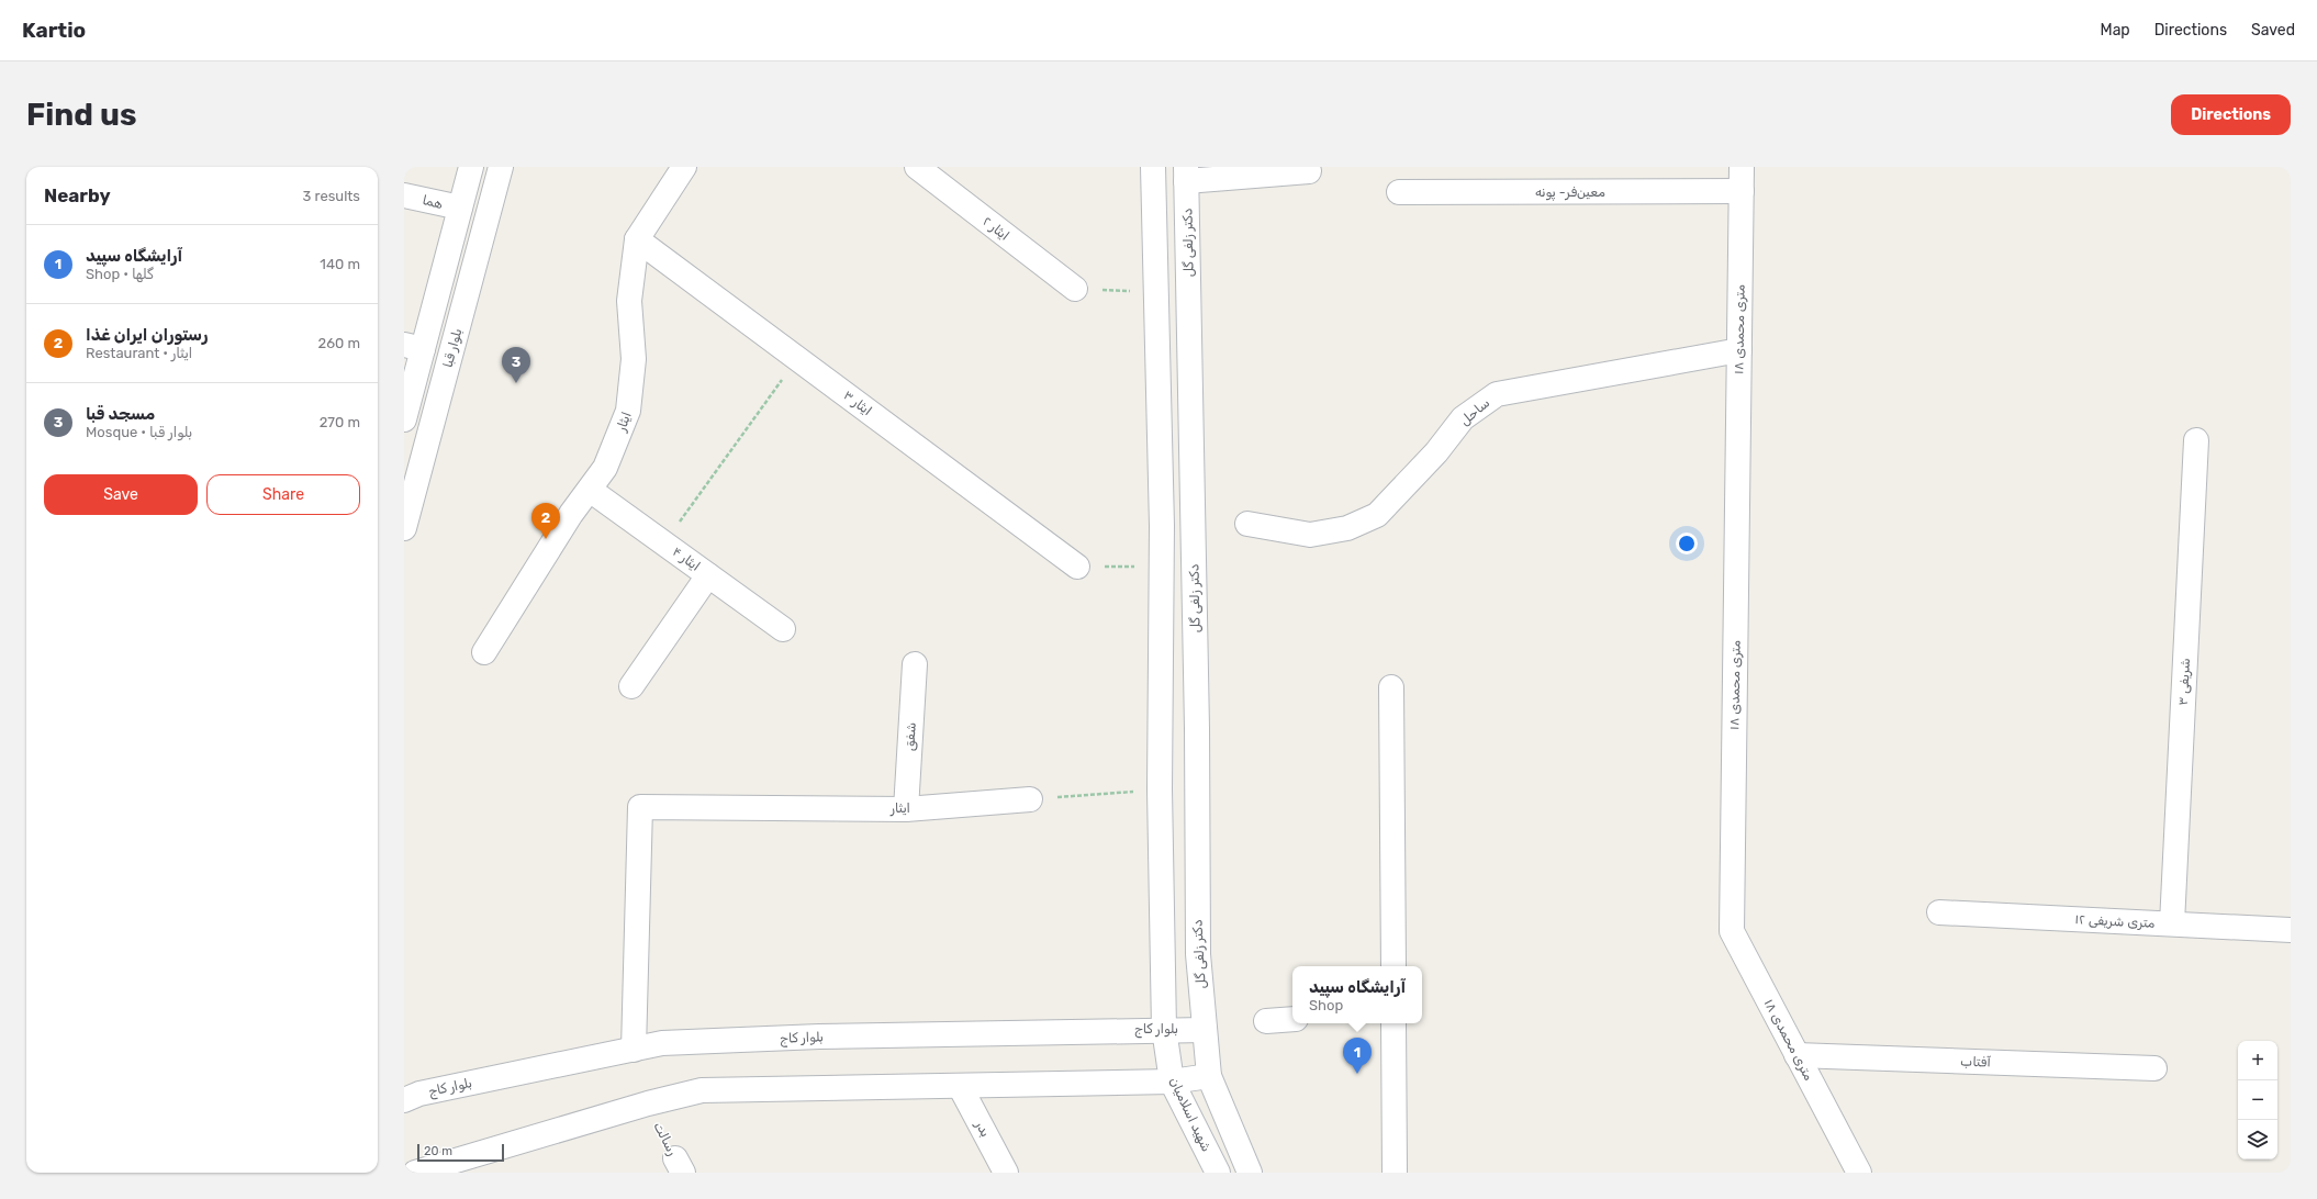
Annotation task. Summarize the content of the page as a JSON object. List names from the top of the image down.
{
  "streets": {
    "street": [
      "معین‌فر- پونه",
      "هما",
      "ایثار ۲",
      "دکتر زلفی گل",
      "۱۸ متری محمدی",
      "بلوار قبا",
      "ایثار ۳",
      "ساحل",
      "ایثار",
      "ایثار ۴",
      "شریفی ۳",
      "شفق",
      "۱۲ متری شریفی",
      "بلوار کاج",
      "آفتاب",
      "شهید اسلامیان",
      "بدر"
    ]
  },
  "crossings": [
    ["معین‌فر- پونه", "۱۸ متری محمدی"],
    ["دکتر زلفی گل", "بلوار کاج"],
    ["۱۸ متری محمدی", "ساحل"],
    ["۱۸ متری محمدی", "آفتاب"],
    ["ایثار ۳", "ایثار"],
    ["ایثار", "ایثار ۴"],
    ["ایثار", "شفق"],
    ["ایثار", "بلوار کاج"],
    ["شریفی ۳", "۱۲ متری شریفی"],
    ["بلوار کاج", "شهید اسلامیان"]
  ],
  "scale_bar": "20 m",
  "page": {
    "header": "Kartio",
    "nav": ["Map", "Directions", "Saved"],
    "buttons": [
      "Directions",
      ["Save", "Share"]
    ],
    "title": "Find us",
    "heading": ["Nearby", "3 results"],
    "list": [
      {
        "mark": "1",
        "name": "آرایشگاه سپید",
        "note": "Shop · گلها",
        "value": "140 m"
      },
      {
        "mark": "2",
        "name": "رستوران ایران غذا",
        "note": "Restaurant · ایثار",
        "value": "260 m"
      },
      {
        "mark": "3",
        "name": "مسجد قبا",
        "note": "Mosque · بلوار قبا",
        "value": "270 m"
      }
    ],
    "pins": ["3", "2", "1"],
    "popup": ["آرایشگاه سپید", "Shop"],
    "map_buttons": ["+", "−"],
    "scale": "20 m"
  }
}
